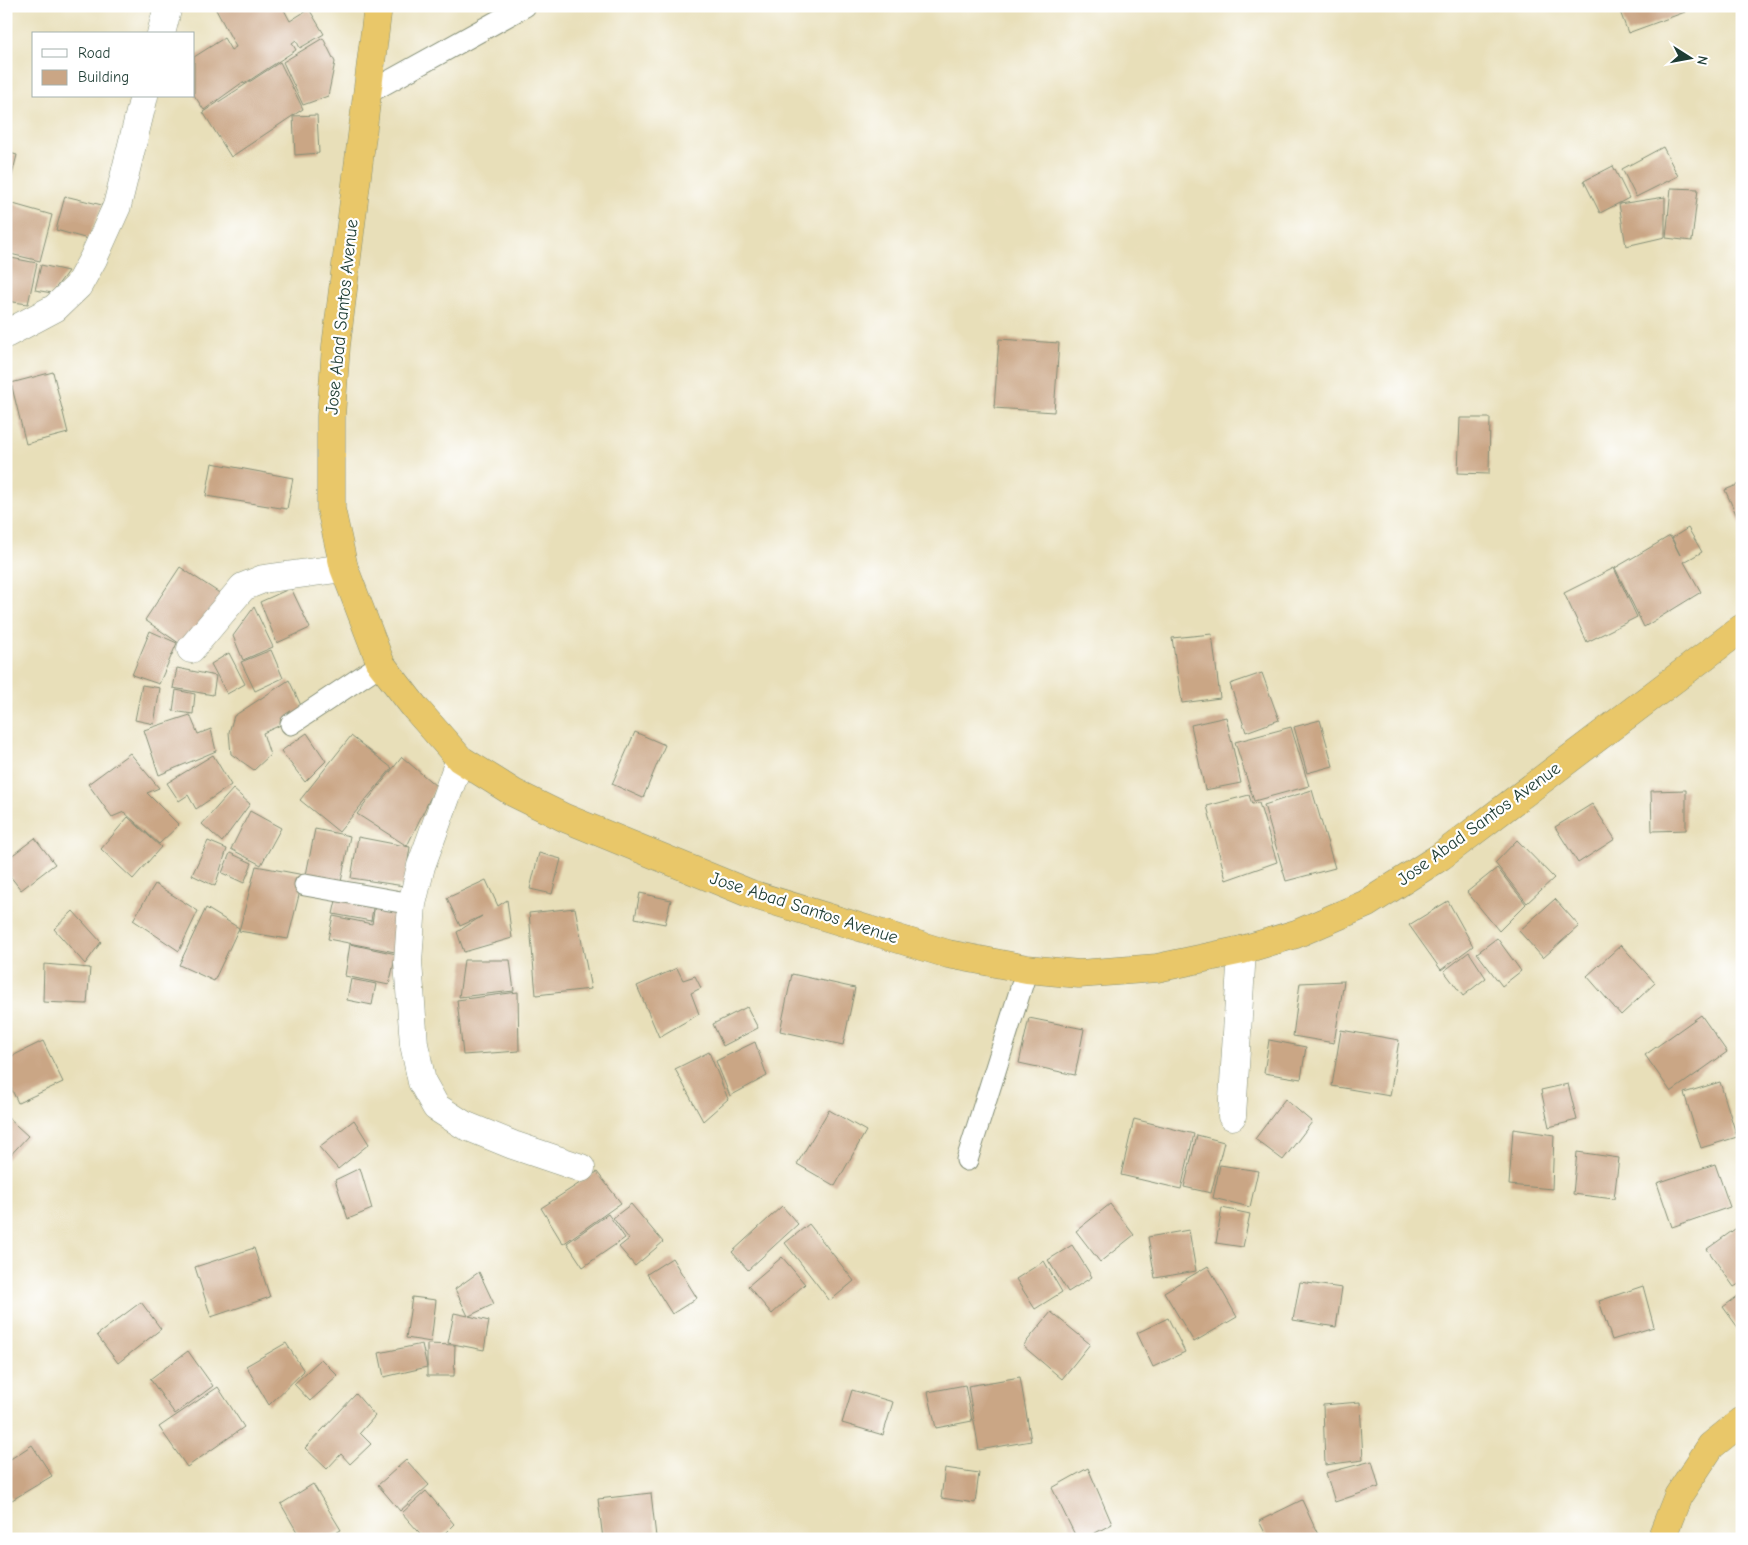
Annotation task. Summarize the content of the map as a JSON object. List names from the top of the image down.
{
  "streets": {
    "highway": ["Jose Abad Santos Avenue"]
  },
  "legend": ["Road", "Building"],
  "north": "right"
}
